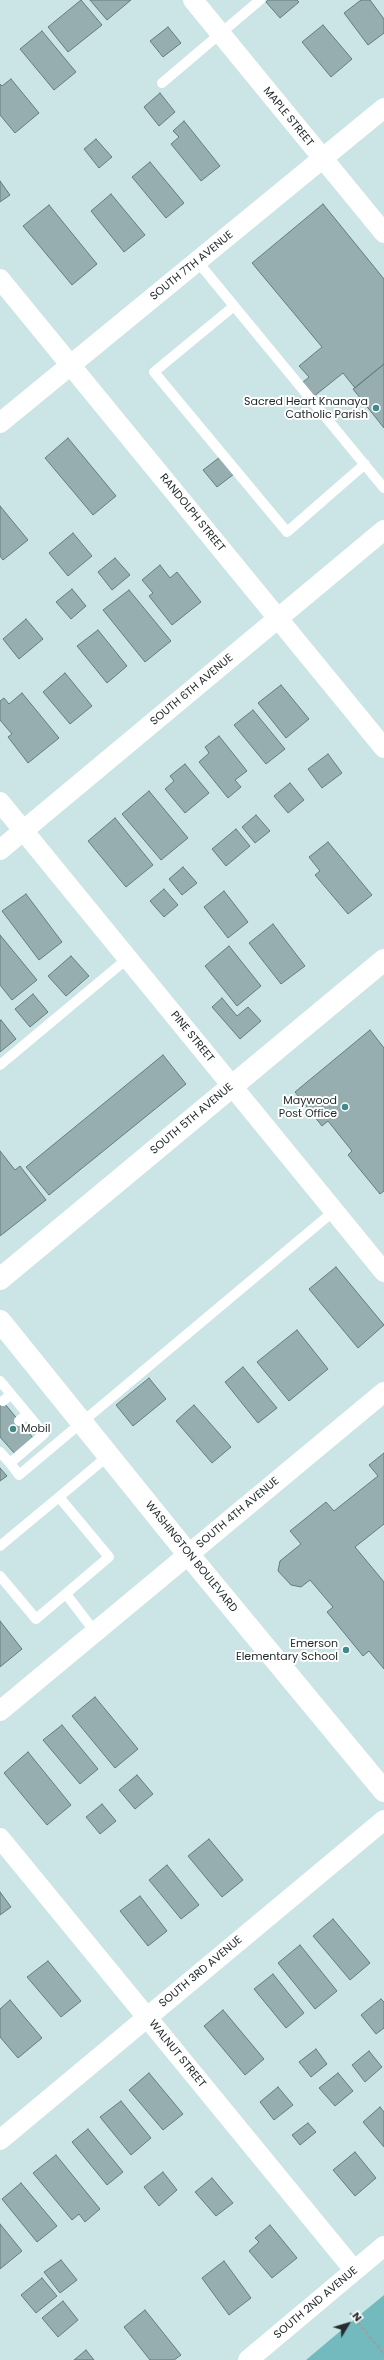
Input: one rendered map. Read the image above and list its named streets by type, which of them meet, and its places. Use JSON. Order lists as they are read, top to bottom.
{
  "streets": {
    "street": [
      "MAPLE STREET",
      "SOUTH 7TH AVENUE",
      "RANDOLPH STREET",
      "SOUTH 6TH AVENUE",
      "PINE STREET",
      "SOUTH 5TH AVENUE",
      "SOUTH 4TH AVENUE",
      "WASHINGTON BOULEVARD",
      "SOUTH 3RD AVENUE",
      "WALNUT STREET",
      "SOUTH 2ND AVENUE"
    ]
  },
  "crossings": [
    ["MAPLE STREET", "SOUTH 7TH AVENUE"],
    ["SOUTH 7TH AVENUE", "RANDOLPH STREET"],
    ["RANDOLPH STREET", "SOUTH 6TH AVENUE"],
    ["SOUTH 6TH AVENUE", "PINE STREET"],
    ["PINE STREET", "SOUTH 5TH AVENUE"],
    ["SOUTH 4TH AVENUE", "WASHINGTON BOULEVARD"],
    ["SOUTH 3RD AVENUE", "WALNUT STREET"],
    ["WALNUT STREET", "SOUTH 2ND AVENUE"]
  ],
  "places": [
    "Sacred Heart Knanaya Catholic Parish",
    "Maywood Post Office",
    "Mobil",
    "Emerson Elementary School"
  ],
  "north": "top right"
}
